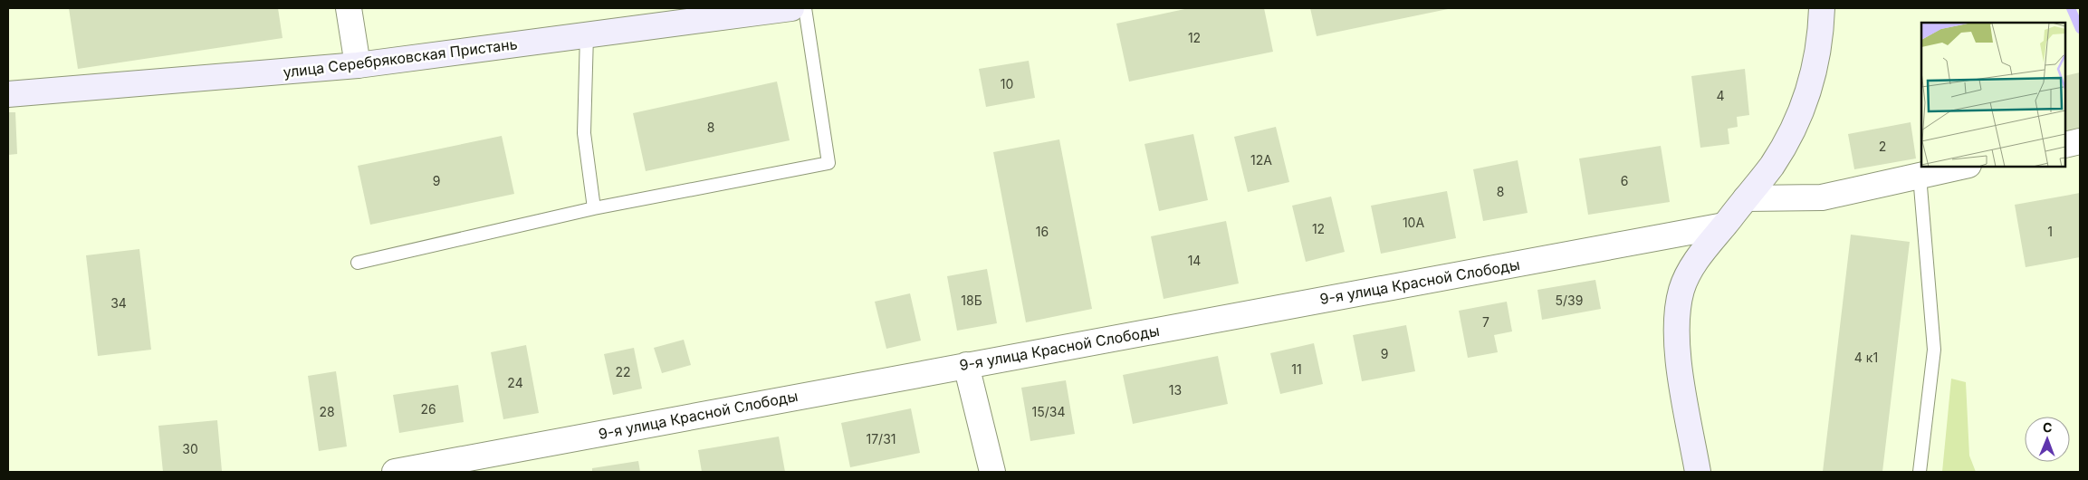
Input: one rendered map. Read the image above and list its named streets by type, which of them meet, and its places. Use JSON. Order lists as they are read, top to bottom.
{
  "streets": {
    "street": ["улица Серебряковская Пристань", "9-я улица Красной Слободы"]
  },
  "house_numbers": [
    "12",
    "10",
    "4",
    "8",
    "2",
    "12А",
    "9",
    "6",
    "8",
    "10А",
    "12",
    "16",
    "1",
    "14",
    "18Б",
    "5/39",
    "34",
    "7",
    "9",
    "4 к1",
    "11",
    "22",
    "24",
    "13",
    "26",
    "28",
    "15/34",
    "17/31",
    "30"
  ],
  "north": "top"
}
